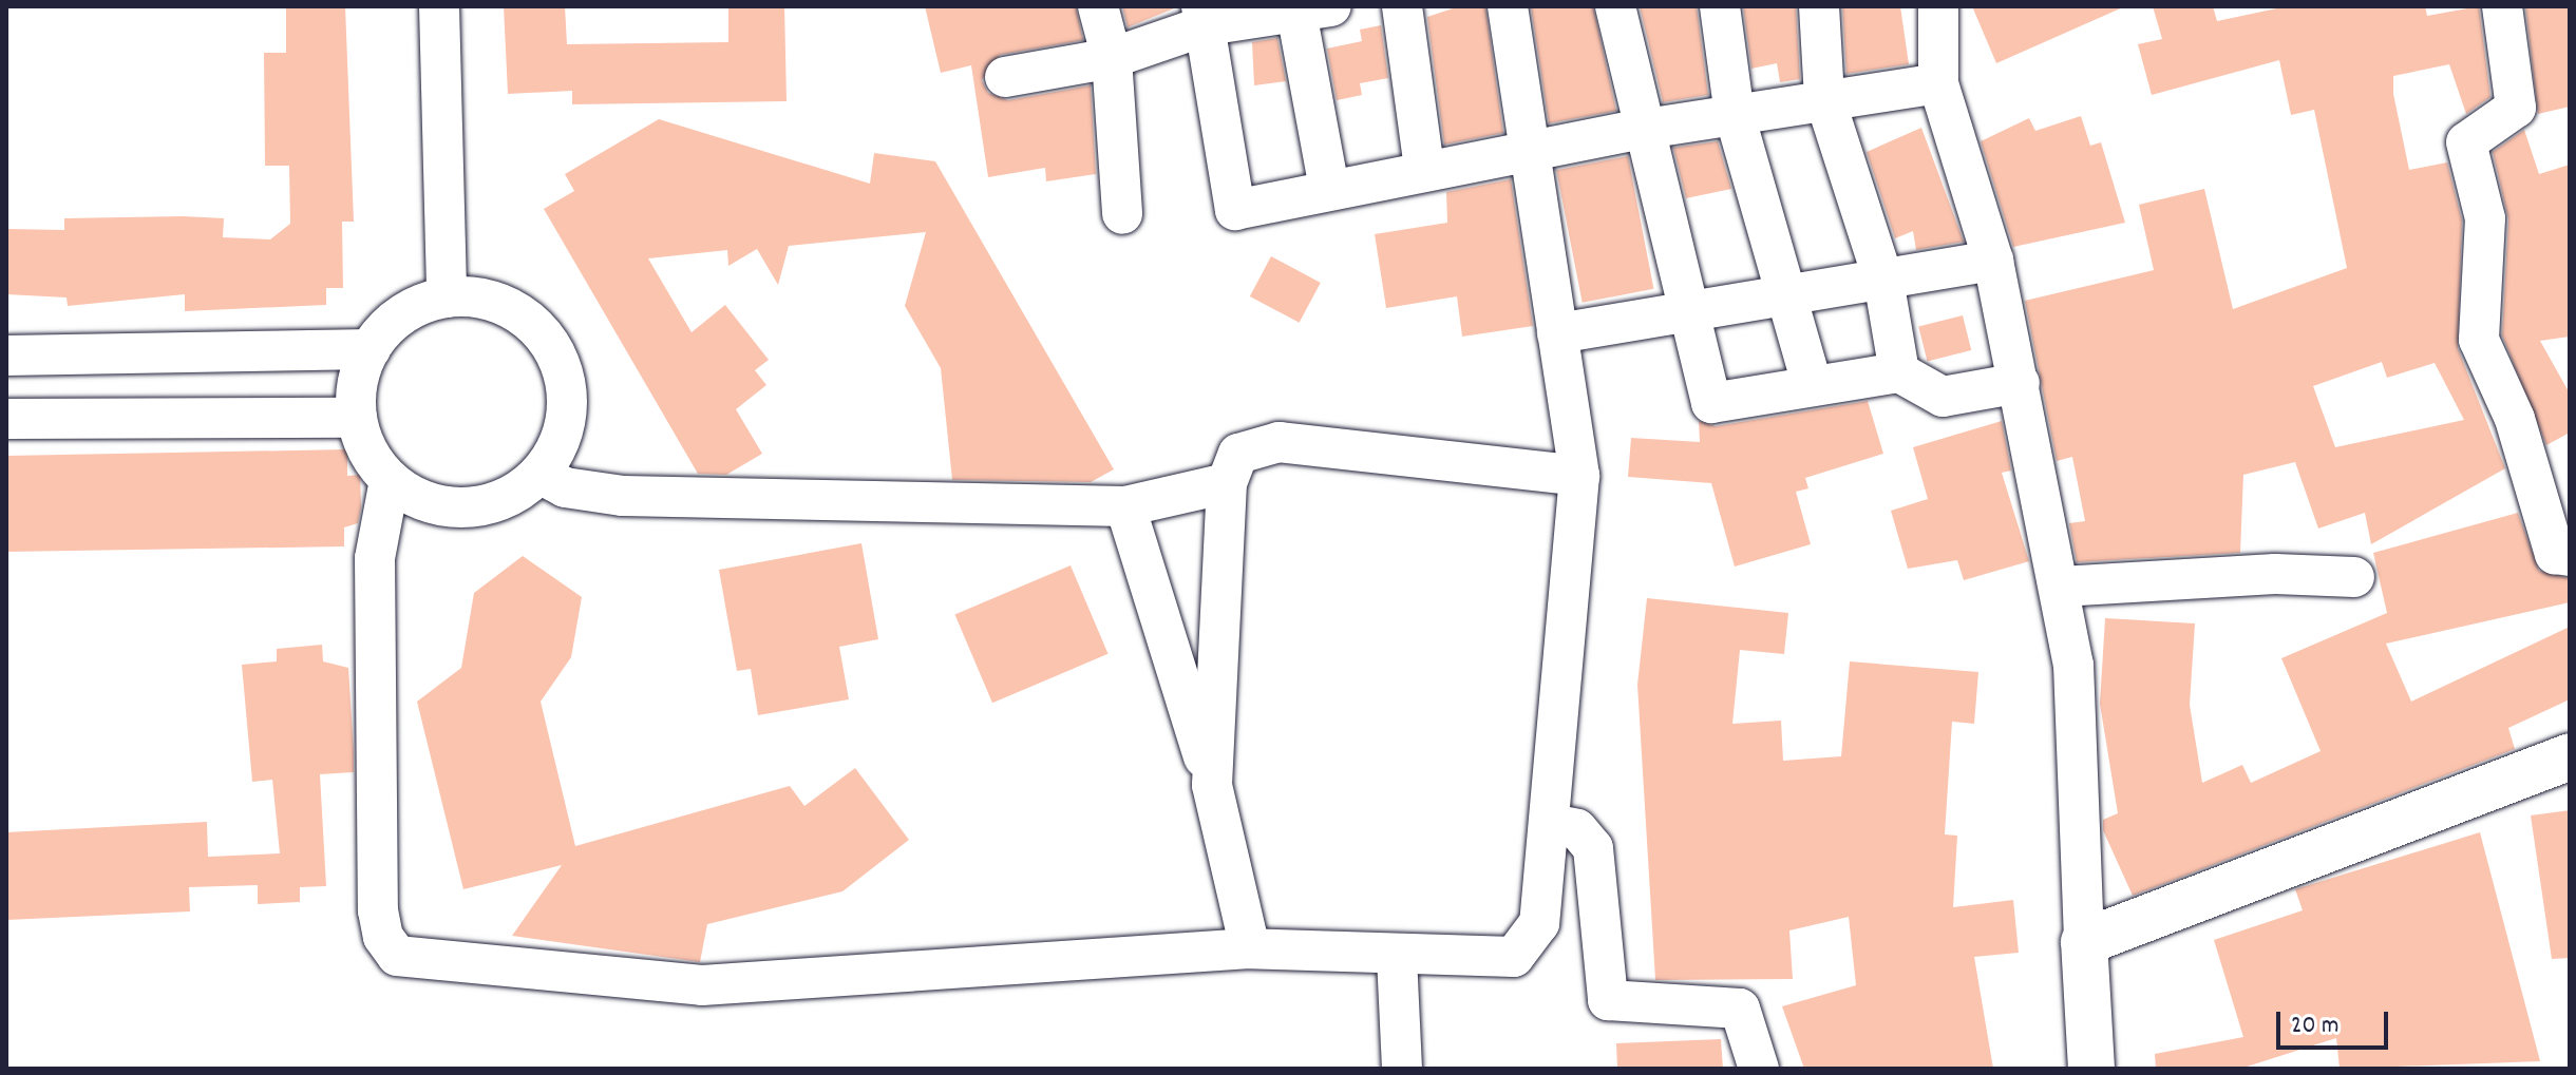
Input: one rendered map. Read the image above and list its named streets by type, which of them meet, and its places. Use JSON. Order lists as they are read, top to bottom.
{
  "scale_bar": "20 m"
}
